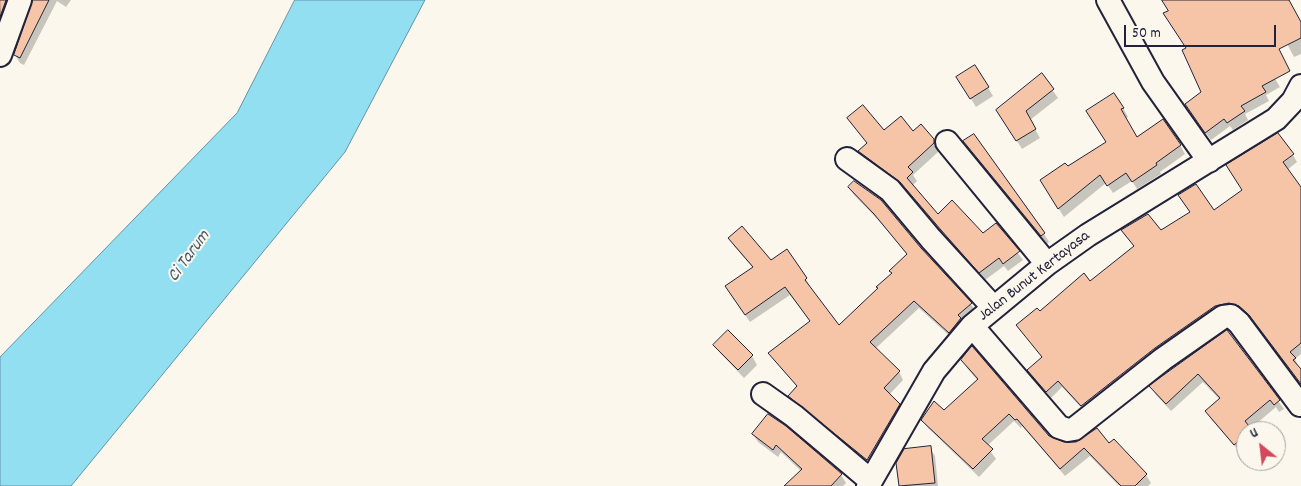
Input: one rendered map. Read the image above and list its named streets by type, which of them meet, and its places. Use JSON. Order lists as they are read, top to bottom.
{
  "streets": {
    "street": ["Jalan Bunut Kertayasa"]
  },
  "water": ["Ci Tarum"],
  "scale_bar": "50 m",
  "north": "top left"
}
